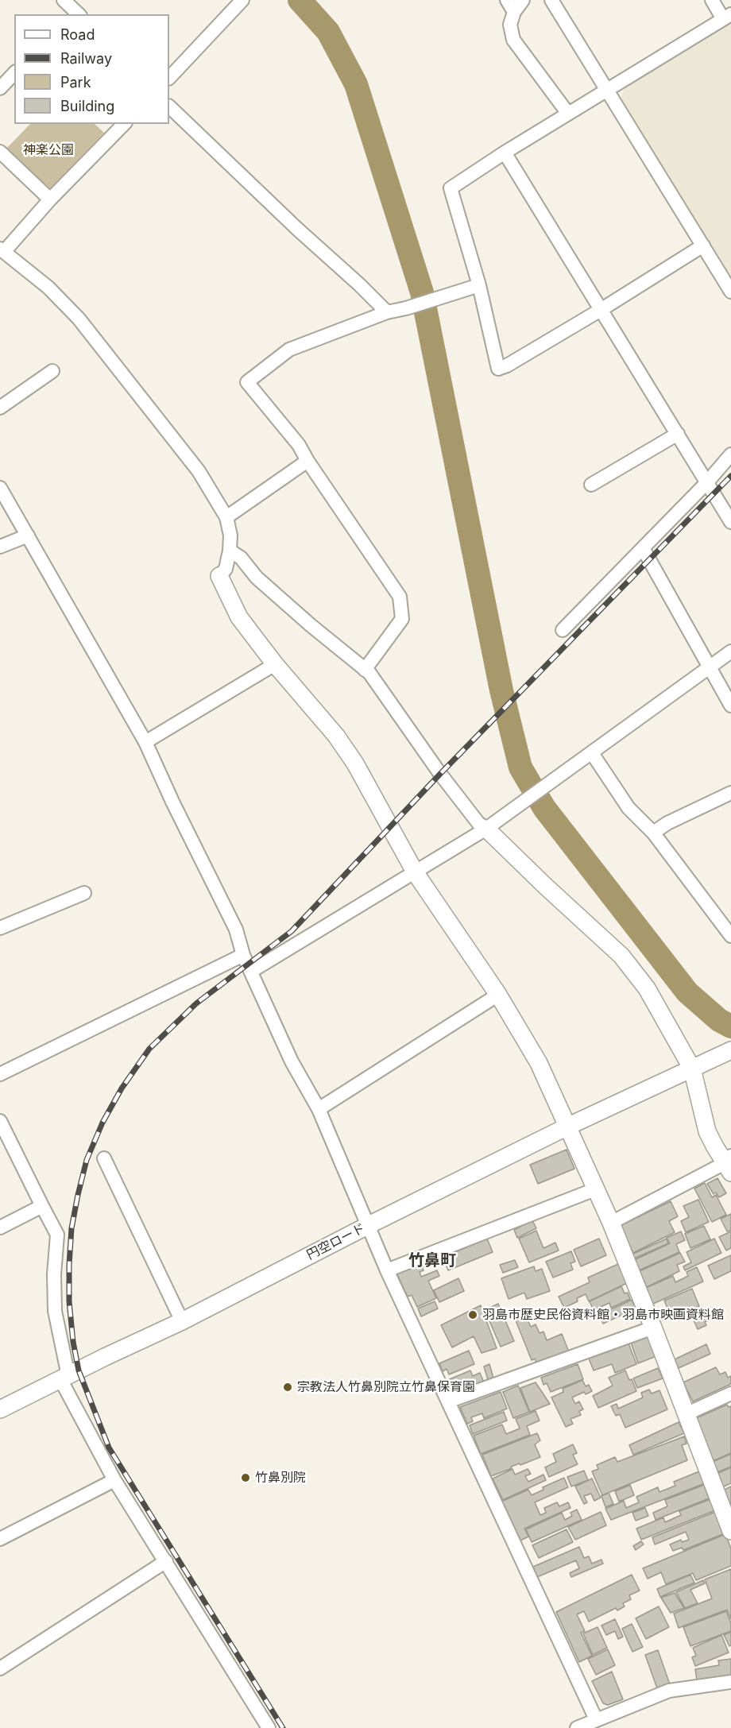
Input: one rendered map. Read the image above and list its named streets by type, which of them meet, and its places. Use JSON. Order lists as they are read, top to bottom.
{
  "streets": {
    "street": ["円空ロード"]
  },
  "districts": ["竹鼻町"],
  "parks": ["神楽公園"],
  "places": ["羽島市歴史民俗資料館・羽島市映画資料館", "宗教法人竹鼻別院立竹鼻保育園", "竹鼻別院"],
  "legend": [
    "Road",
    "Railway",
    "Park",
    "Building"
  ]
}
